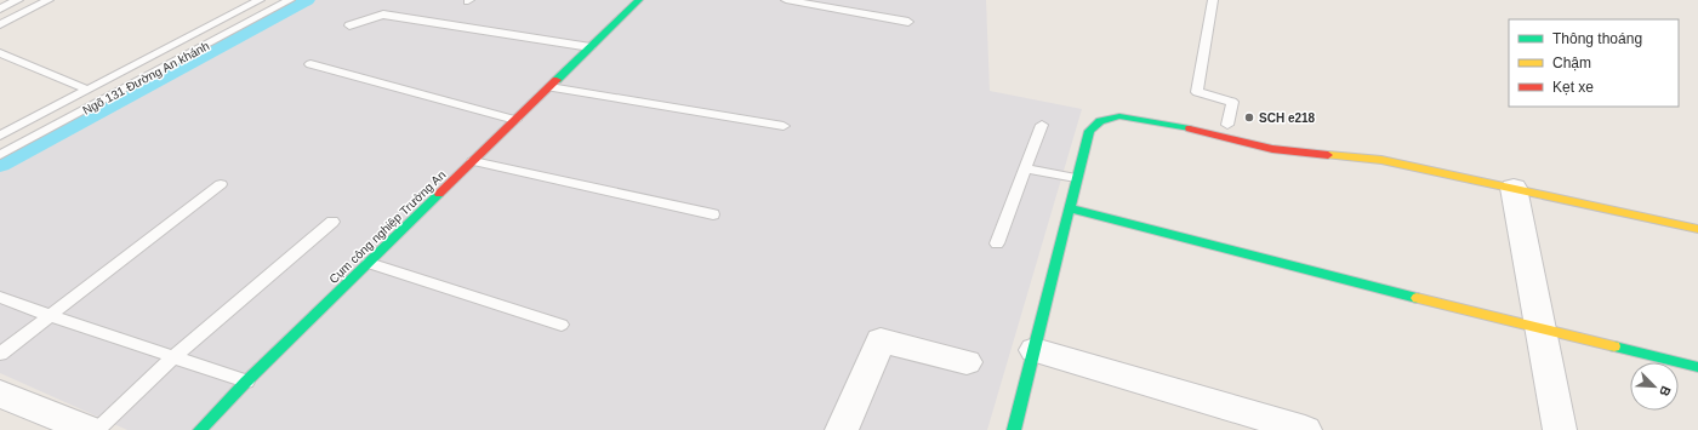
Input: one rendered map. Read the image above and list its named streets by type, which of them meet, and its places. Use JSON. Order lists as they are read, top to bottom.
{
  "streets": {
    "street": ["Cụm công nghiệp Trường An"],
    "lane": ["Ngõ 131 Đường An khánh"]
  },
  "places": ["SCH e218"],
  "legend": ["Thông thoáng", "Chậm", "Kẹt xe"],
  "north": "bottom right"
}
